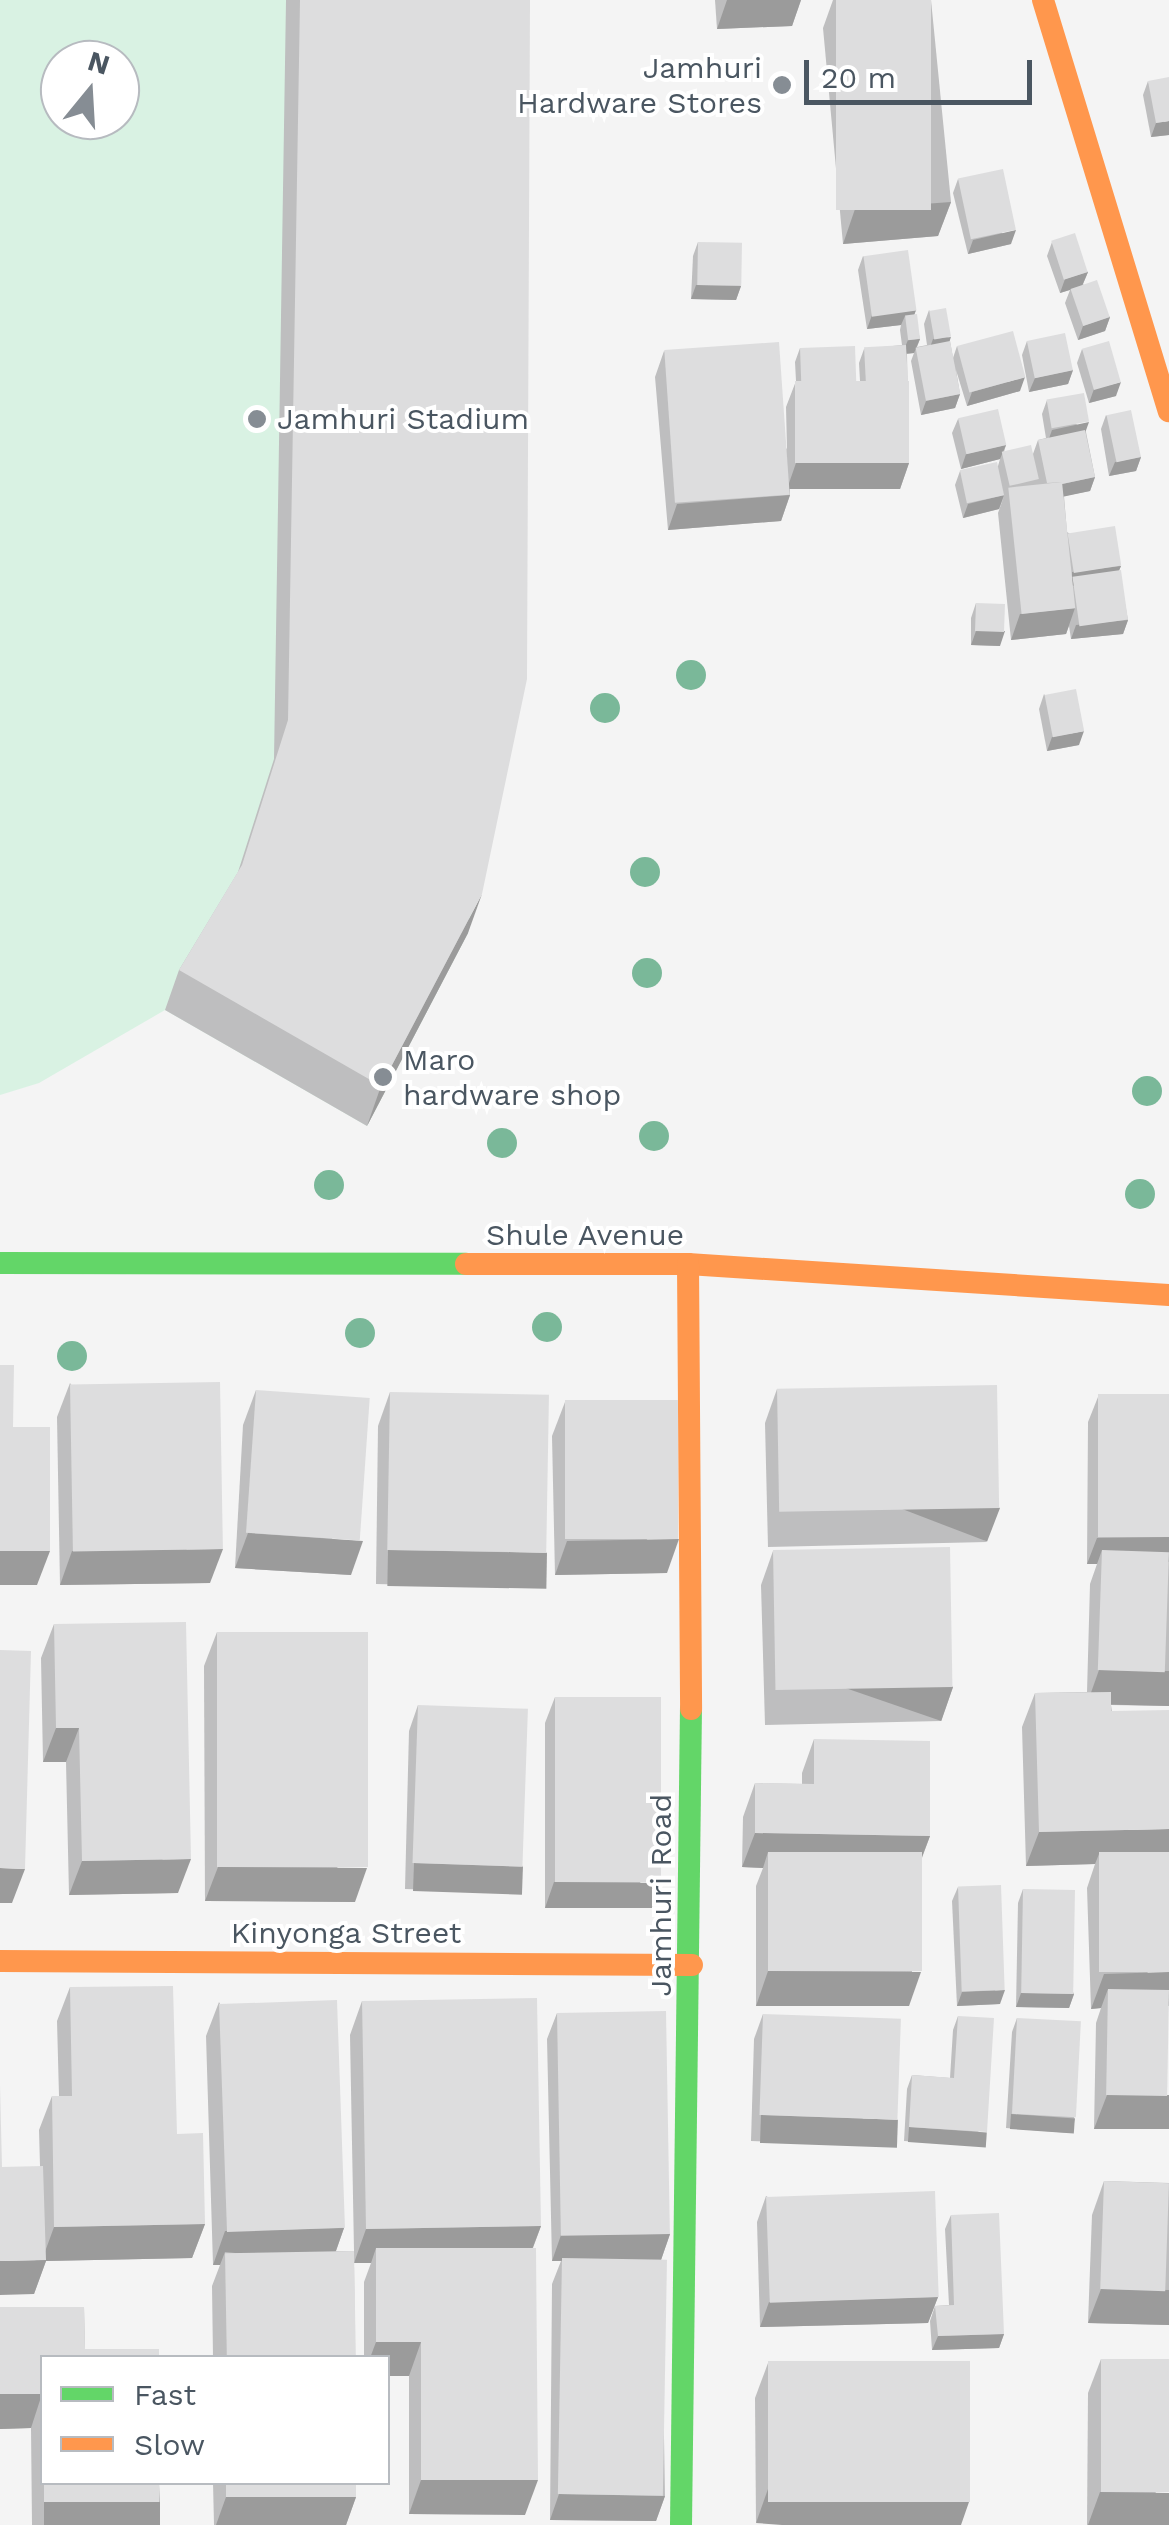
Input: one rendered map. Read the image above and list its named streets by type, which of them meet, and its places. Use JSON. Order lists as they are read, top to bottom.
{
  "streets": {
    "street": ["Shule Avenue", "Jamhuri Road", "Kinyonga Street"]
  },
  "crossings": [
    ["Shule Avenue", "Jamhuri Road"],
    ["Jamhuri Road", "Kinyonga Street"]
  ],
  "places": ["Jamhuri Hardware Stores", "Jamhuri Stadium", "Maro hardware shop"],
  "legend": ["Fast", "Slow"],
  "scale_bar": "20 m",
  "north": "top"
}
